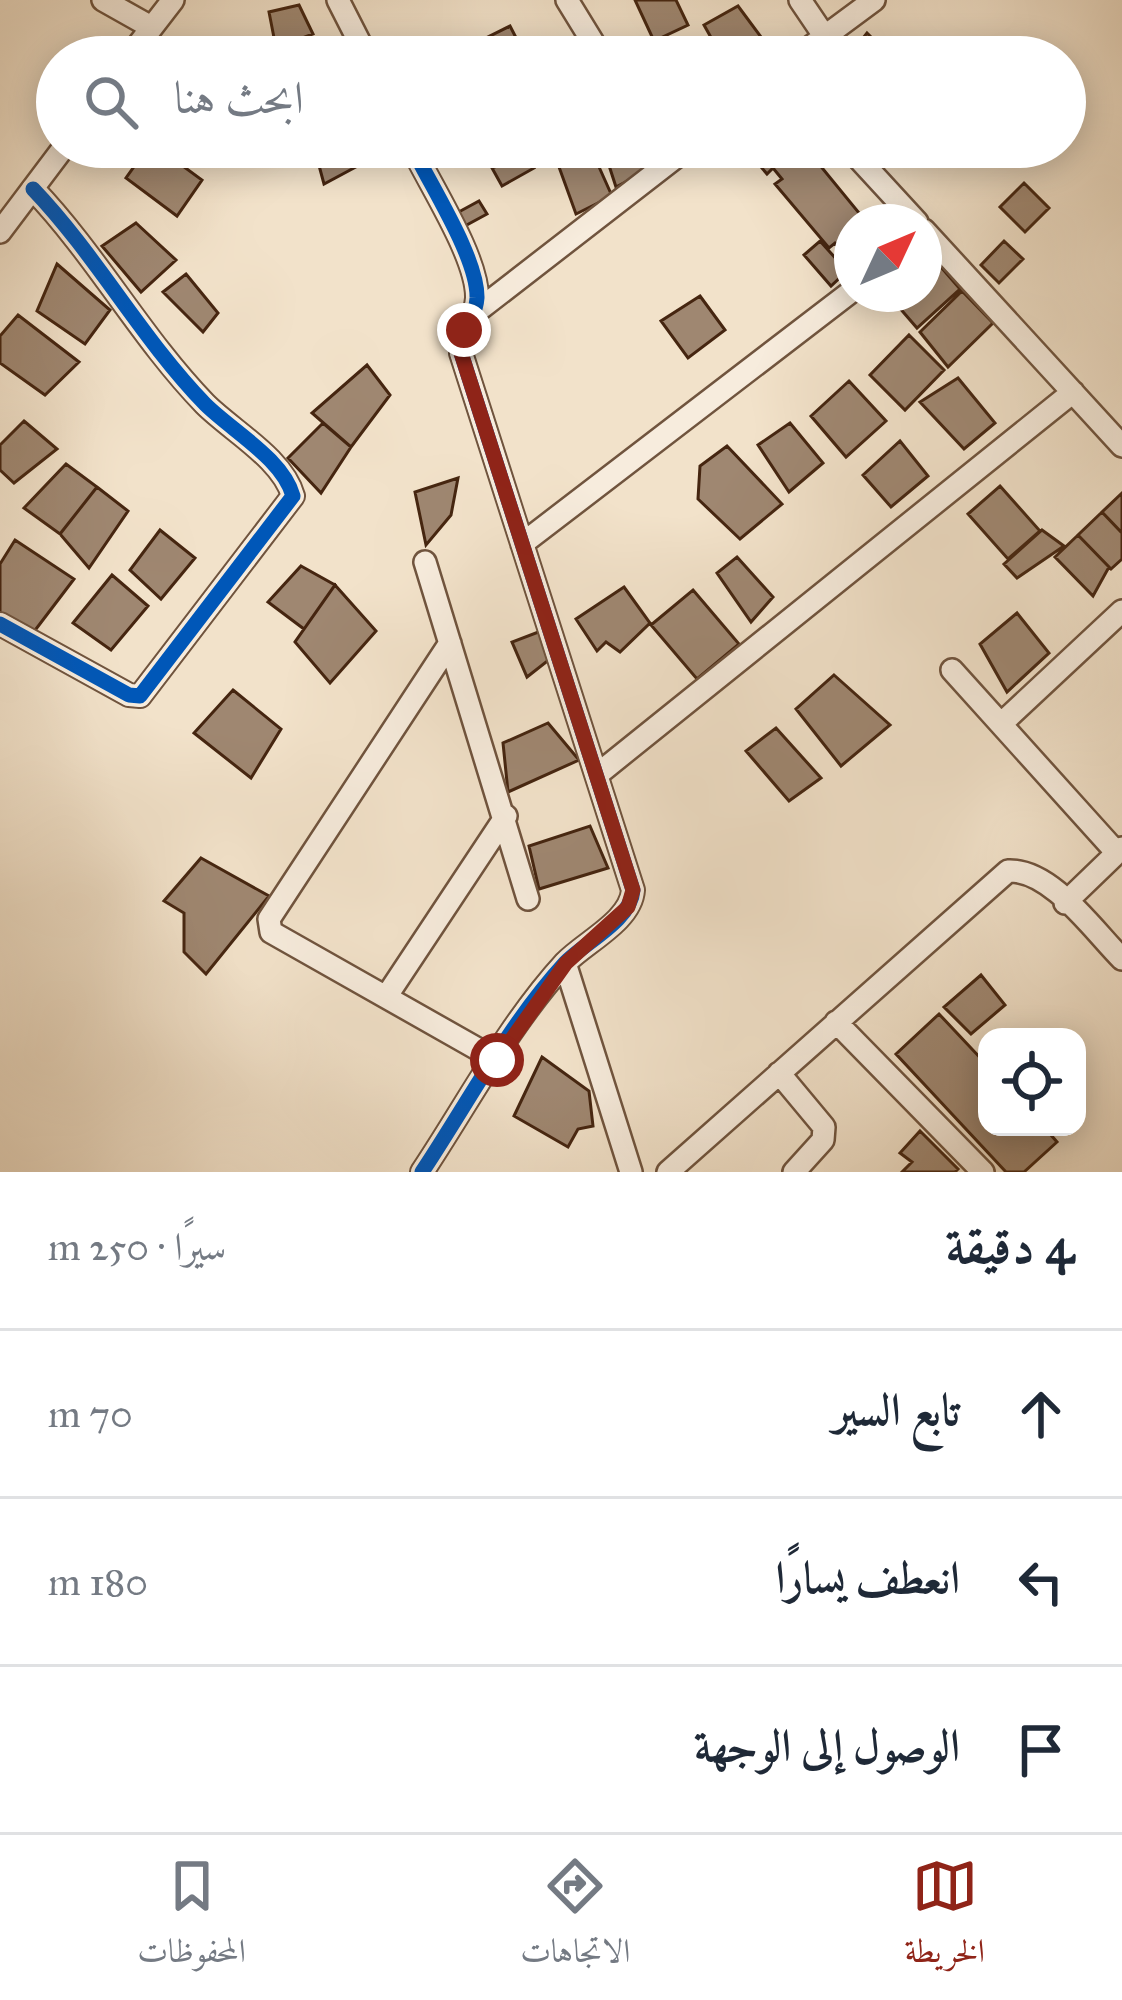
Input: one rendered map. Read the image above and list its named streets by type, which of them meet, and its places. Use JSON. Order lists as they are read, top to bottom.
{
  "north": "top right",
  "page": {
    "search": "ابحث هنا",
    "heading": ["4 دقيقة", "سيرًا · 250 m"],
    "list": [
      ["تابع السير", "70 m"],
      ["انعطف يسارًا", "180 m"],
      "الوصول إلى الوجهة"
    ],
    "nav": ["الخريطة", "الاتجاهات", "المحفوظات"]
  }
}
